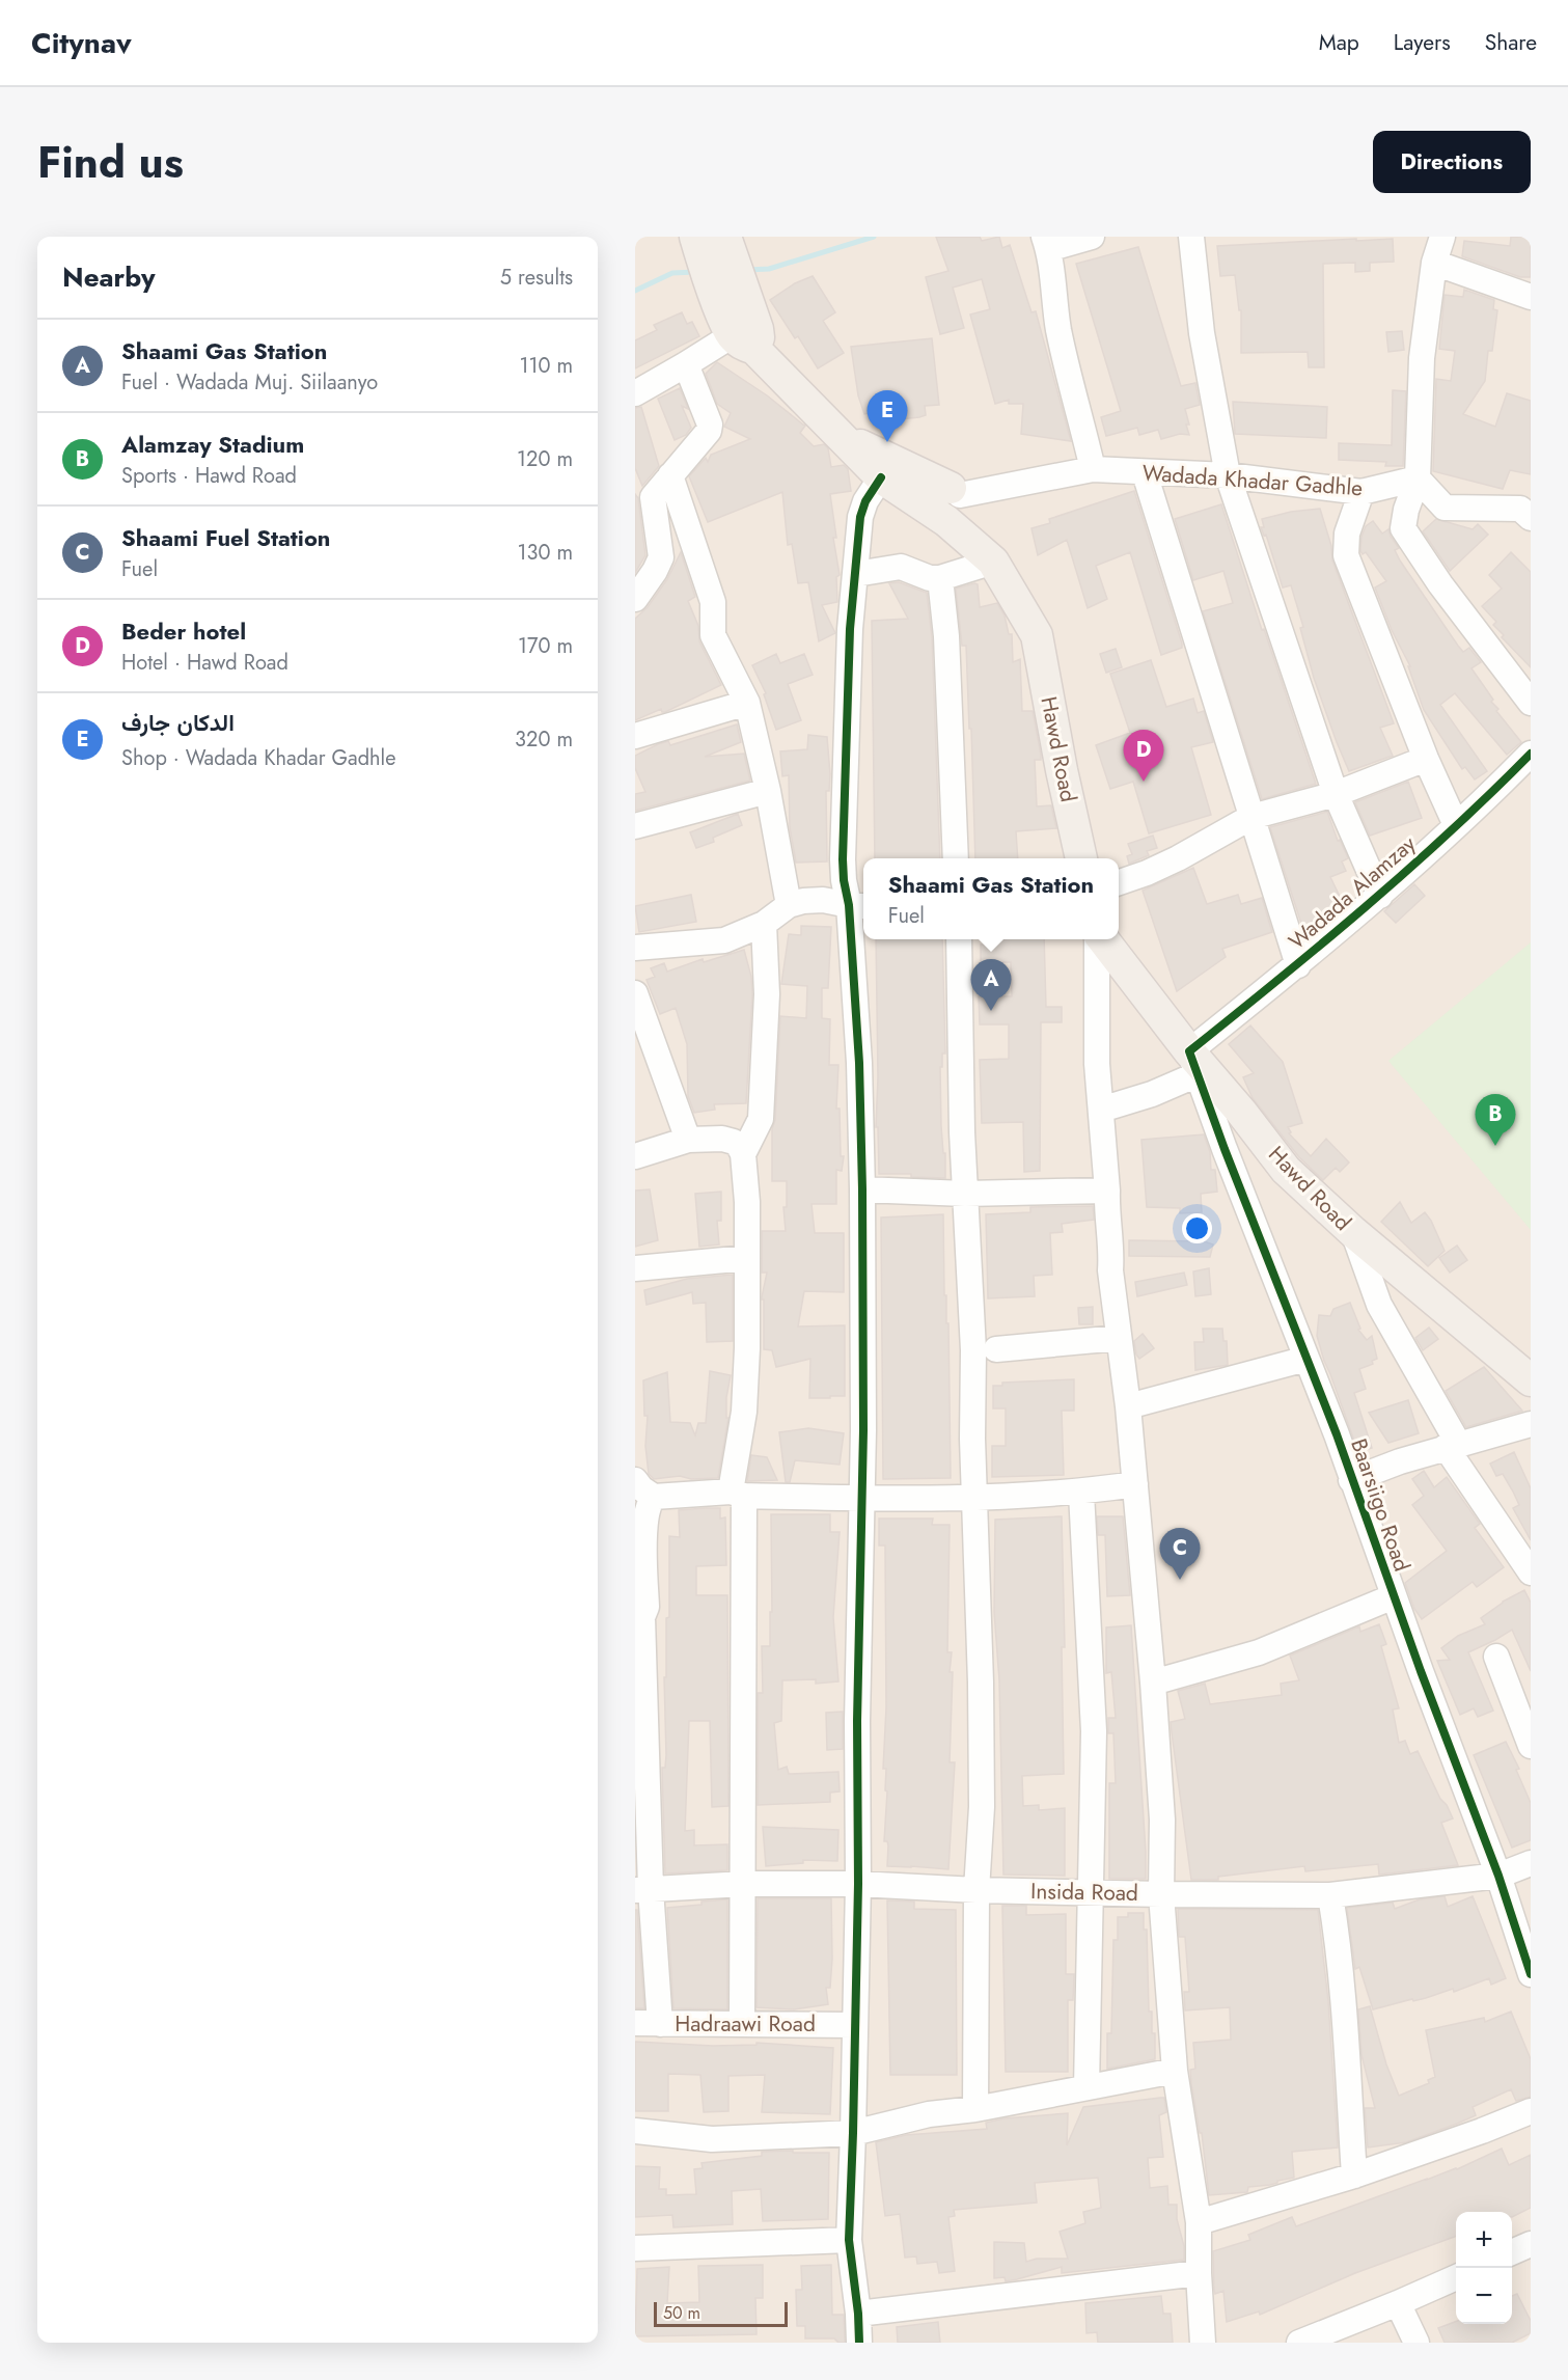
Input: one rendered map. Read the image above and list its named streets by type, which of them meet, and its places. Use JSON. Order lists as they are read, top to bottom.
{
  "streets": {
    "main road": ["Hawd Road"],
    "street": [
      "Wadada Khadar Gadhle",
      "Wadada Alamzay",
      "Baarsiigo Road",
      "Insida Road",
      "Hadraawi Road"
    ]
  },
  "crossings": [
    ["Hawd Road", "Wadada Alamzay"],
    ["Hawd Road", "Baarsiigo Road"],
    ["Wadada Alamzay", "Baarsiigo Road"],
    ["Baarsiigo Road", "Insida Road"]
  ],
  "scale_bar": "50 m",
  "page": {
    "header": "Citynav",
    "nav": ["Map", "Layers", "Share"],
    "title": "Find us",
    "buttons": "Directions",
    "heading": ["Nearby", "5 results"],
    "list": [
      {
        "mark": "A",
        "name": "Shaami Gas Station",
        "note": "Fuel · Wadada Muj. Siilaanyo",
        "value": "110 m"
      },
      {
        "mark": "B",
        "name": "Alamzay Stadium",
        "note": "Sports · Hawd Road",
        "value": "120 m"
      },
      {
        "mark": "C",
        "name": "Shaami Fuel Station",
        "note": "Fuel",
        "value": "130 m"
      },
      {
        "mark": "D",
        "name": "Beder hotel",
        "note": "Hotel · Hawd Road",
        "value": "170 m"
      },
      {
        "mark": "E",
        "name": "الدكان جارف",
        "note": "Shop · Wadada Khadar Gadhle",
        "value": "320 m"
      }
    ],
    "pins": [
      "E",
      "D",
      "A",
      "B",
      "C"
    ],
    "popup": ["Shaami Gas Station", "Fuel"],
    "map_buttons": ["+", "−"],
    "scale": "50 m"
  }
}
